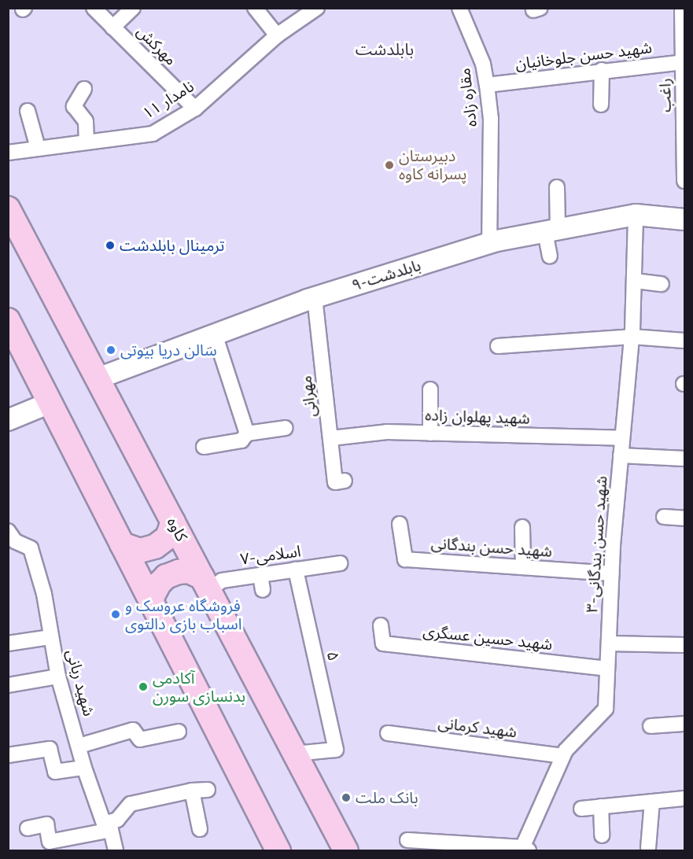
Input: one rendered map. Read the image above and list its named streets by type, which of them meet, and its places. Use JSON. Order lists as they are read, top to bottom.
{
  "streets": {
    "main road": ["کاوه"],
    "street": [
      "مهرکش",
      "شهید حسن جلوخانیان",
      "راغب",
      "مقاره زاده",
      "۱۱ نامدار",
      "۹-بابلدشت",
      "مهرانی",
      "شهید پهلوان زاده",
      "۳-شهید حسن بندگانی",
      "شهید حسن بندگانی",
      "۷-اسلامی",
      "شهید حسین عسگری",
      "۵",
      "شهید ربانی",
      "شهید کرمانی"
    ]
  },
  "crossings": [
    ["مهرکش", "۱۱ نامدار"],
    ["شهید حسن جلوخانیان", "راغب"],
    ["شهید حسن جلوخانیان", "مقاره زاده"],
    ["مقاره زاده", "۹-بابلدشت"],
    ["۹-بابلدشت", "مهرانی"],
    ["۹-بابلدشت", "کاوه"],
    ["۹-بابلدشت", "۳-شهید حسن بندگانی"],
    ["مهرانی", "شهید پهلوان زاده"],
    ["شهید پهلوان زاده", "۳-شهید حسن بندگانی"],
    ["کاوه", "۷-اسلامی"],
    ["کاوه", "۵"],
    ["۳-شهید حسن بندگانی", "شهید حسن بندگانی"],
    ["۳-شهید حسن بندگانی", "شهید حسین عسگری"],
    ["۳-شهید حسن بندگانی", "شهید کرمانی"],
    ["۷-اسلامی", "۵"]
  ],
  "districts": ["بابلدشت"],
  "places": [
    "دبیرستان پسرانه کاوه",
    "ترمینال بابلدشت",
    "سالن دریا بیوتی",
    "فروشگاه عروسک و اسباب بازی دالتوی",
    "آکادمی بدنسازی سورن",
    "بانک ملت"
  ]
}
